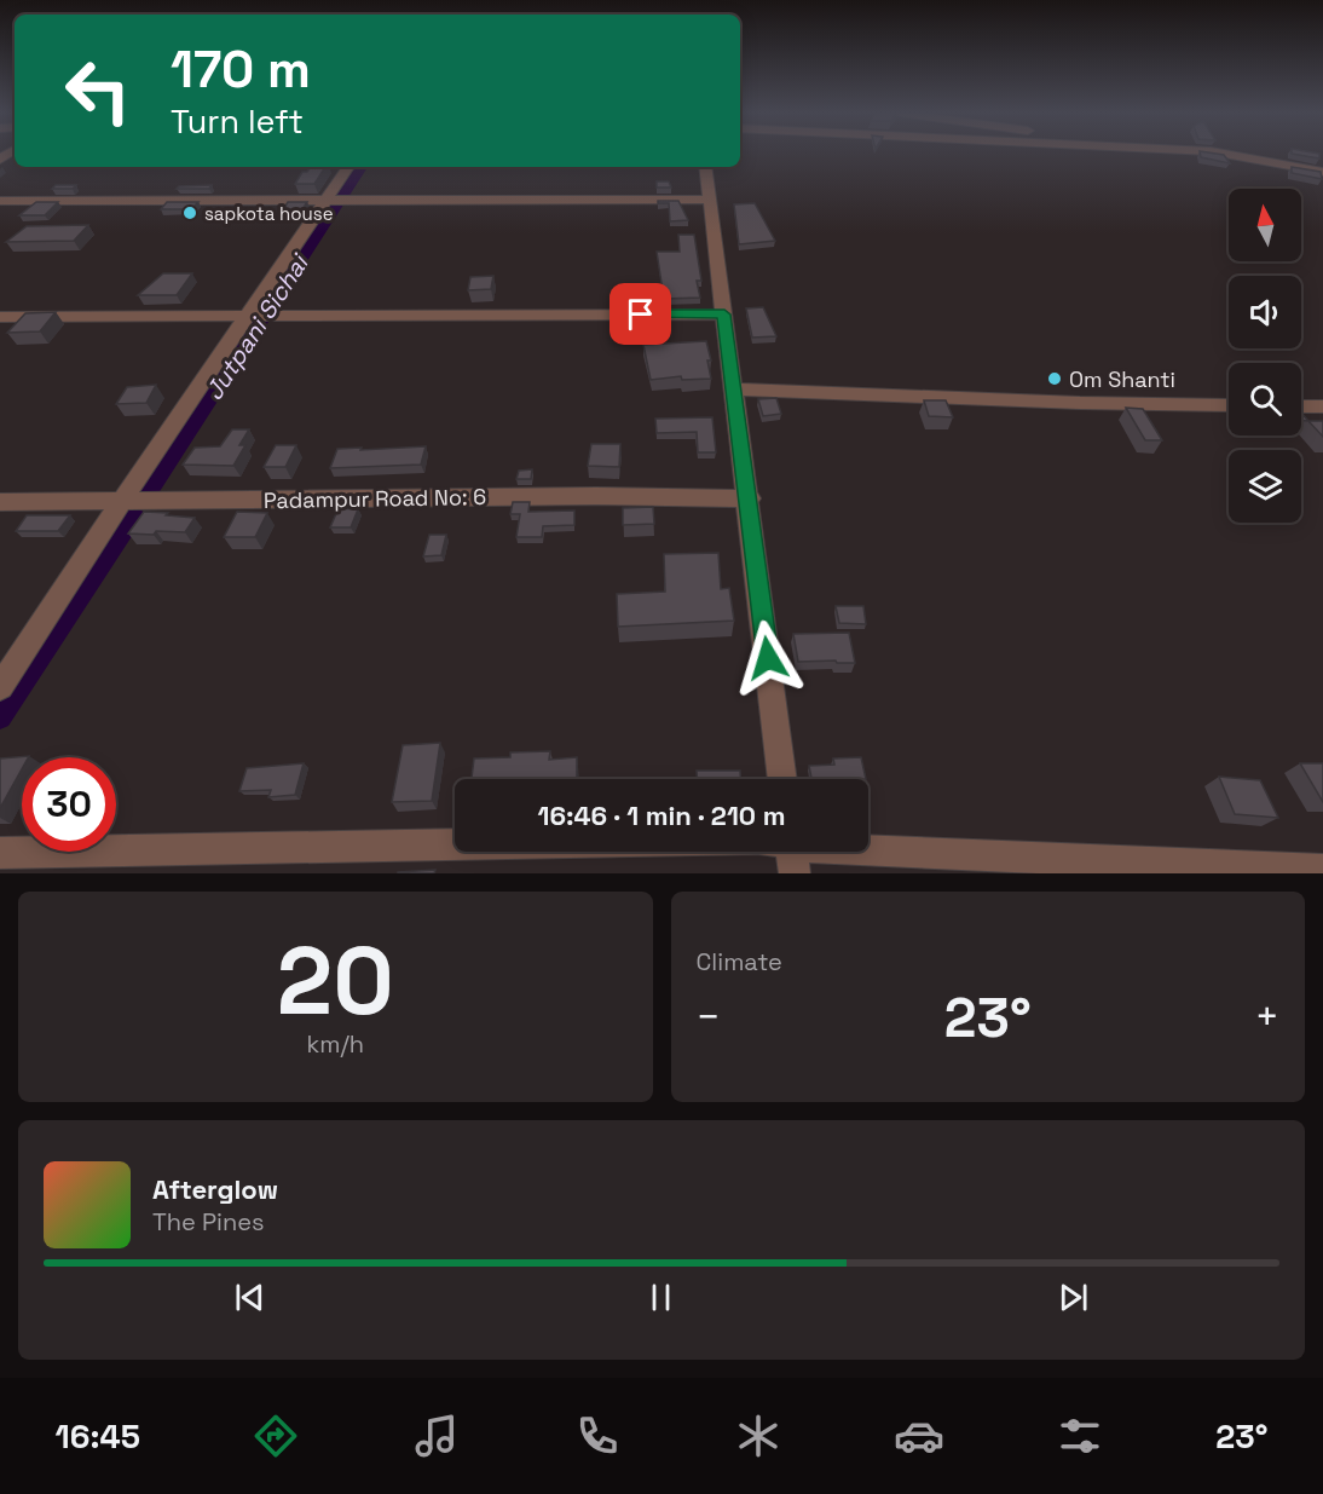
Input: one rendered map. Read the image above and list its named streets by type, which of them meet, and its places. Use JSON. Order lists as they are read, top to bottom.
{
  "streets": {
    "street": ["Padampur Road No: 6"]
  },
  "water": ["Jutpani Sichai"],
  "places": ["sapkota house", "Om Shanti"],
  "north": "top",
  "page": {
    "turn": ["170 m", "Turn left"],
    "limit": "30",
    "trip": "16:46 · 1 min · 210 m",
    "tile": [
      ["20", "km/h"],
      "Climate"
    ],
    "heat": ["−", "23°", "+"],
    "song": ["Afterglow", "The Pines"],
    "tabs": ["16:45", "23°"]
  }
}
